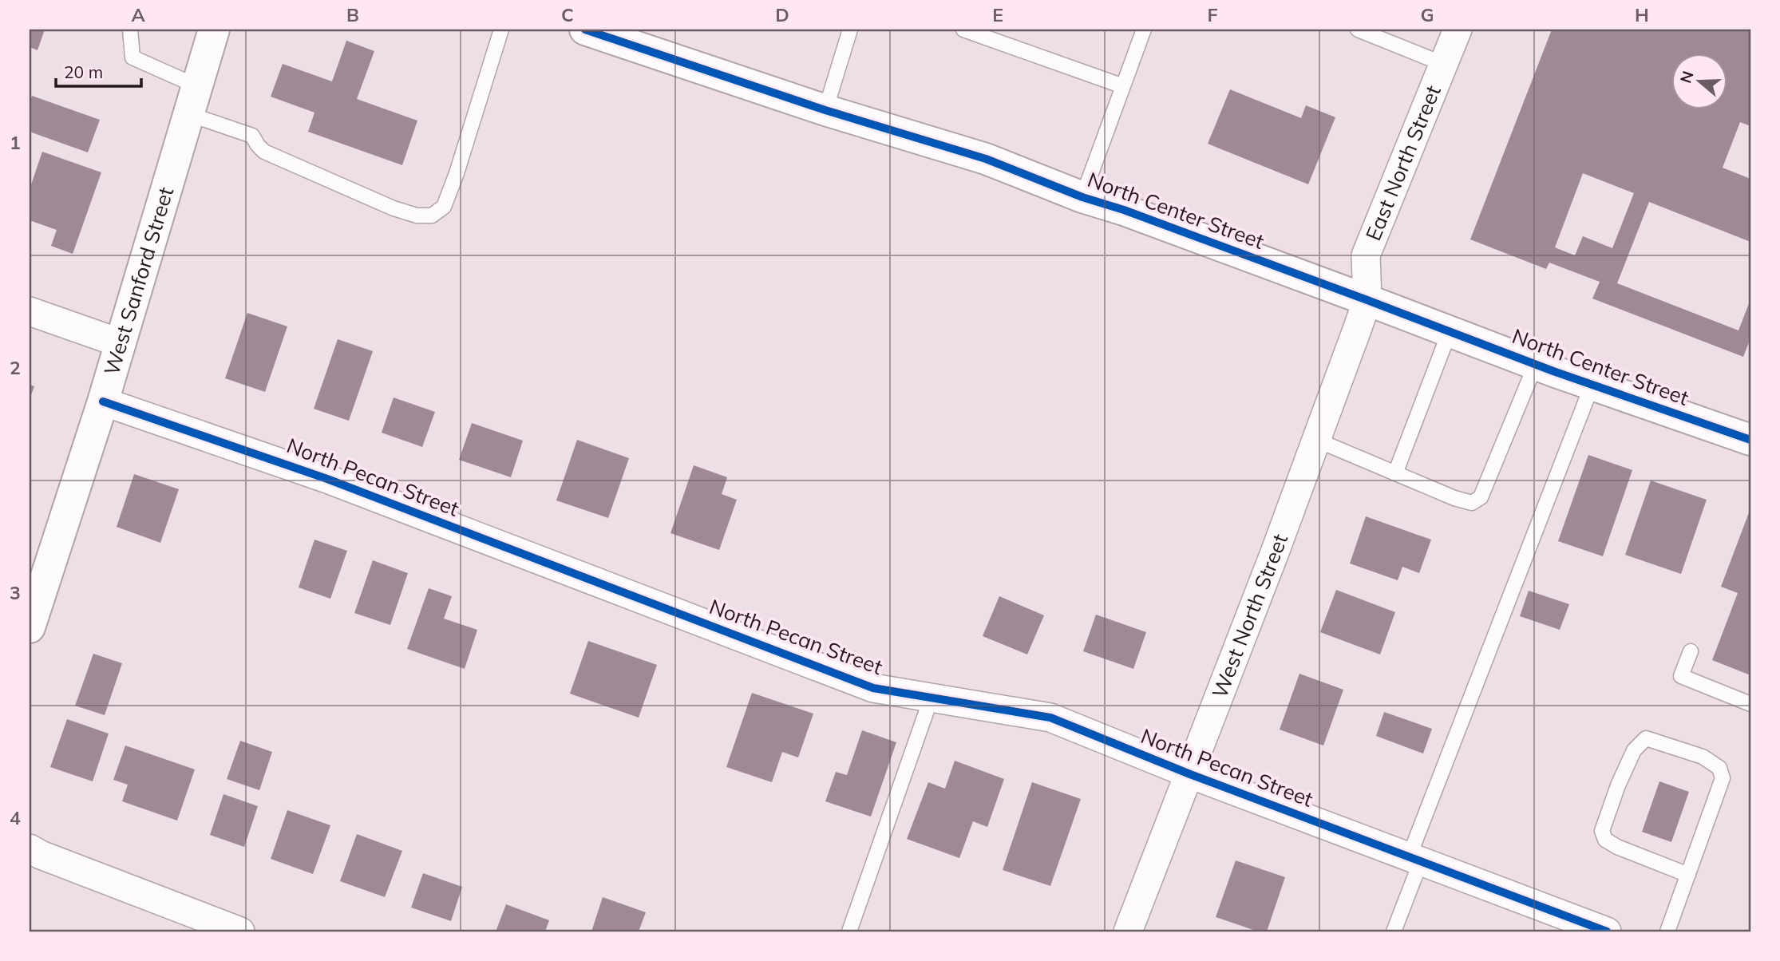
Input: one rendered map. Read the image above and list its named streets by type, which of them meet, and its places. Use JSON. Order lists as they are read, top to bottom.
{
  "streets": {
    "main road": ["North Center Street", "West Sanford Street"],
    "street": ["East North Street", "North Pecan Street", "West North Street"]
  },
  "crossings": [
    ["East North Street", "North Center Street"],
    ["East North Street", "West North Street"],
    ["North Center Street", "West North Street"],
    ["West Sanford Street", "North Pecan Street"],
    ["North Pecan Street", "West North Street"]
  ],
  "scale_bar": "20 m",
  "north": "left",
  "grid": {
    "columns": [
      "A",
      "B",
      "C",
      "D",
      "E",
      "F",
      "G",
      "H"
    ],
    "rows": [
      "1",
      "2",
      "3",
      "4"
    ]
  }
}
